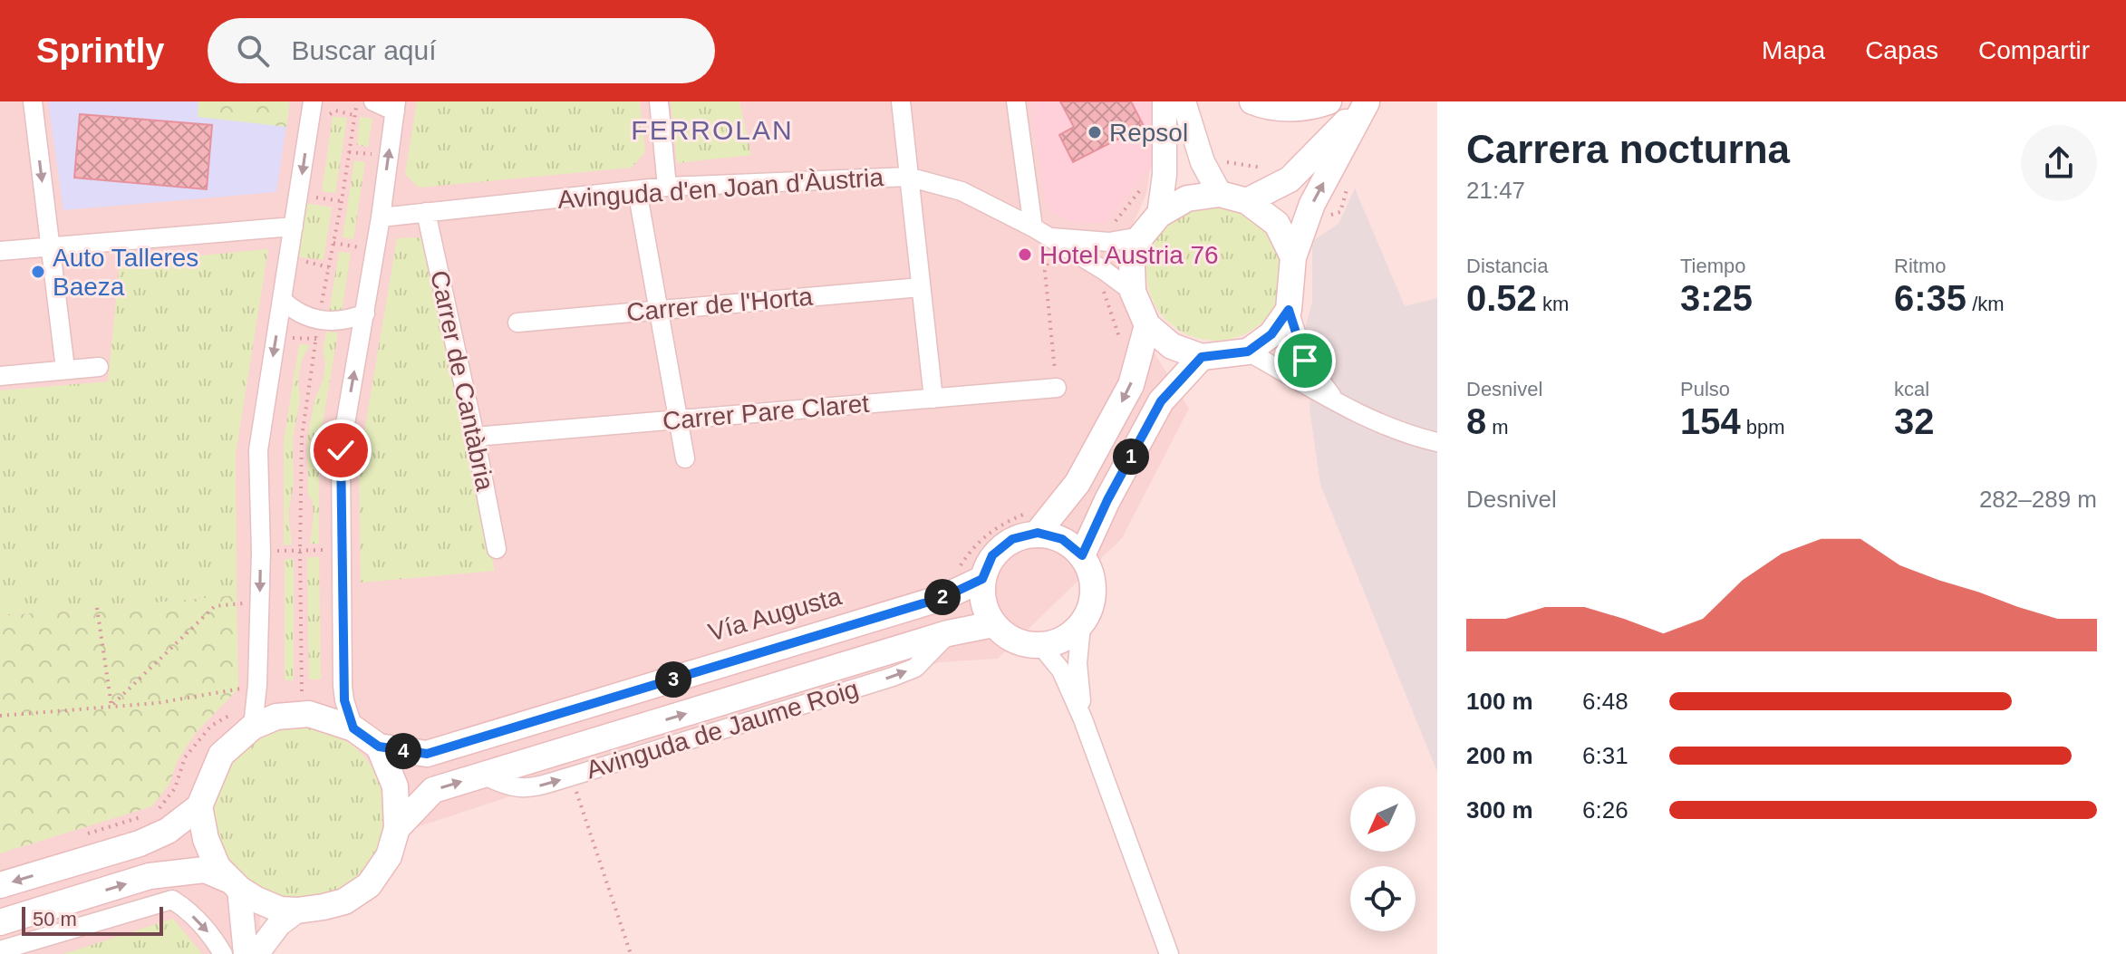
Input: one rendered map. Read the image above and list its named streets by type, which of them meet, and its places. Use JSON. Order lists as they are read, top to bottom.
{
  "streets": {
    "main road": ["Avinguda de Jaume Roig"],
    "street": [
      "Avinguda d'en Joan d'Àustria",
      "Carrer de l'Horta",
      "Carrer de Cantàbria",
      "Carrer Pare Claret"
    ]
  },
  "crossings": [
    ["Avinguda d'en Joan d'Àustria", "Carrer de Cantàbria"],
    ["Carrer de Cantàbria", "Carrer Pare Claret"]
  ],
  "districts": ["FERROLAN"],
  "places": ["Repsol", "Hotel Austria 76", "Auto Talleres Baeza"],
  "scale_bar": "50 m",
  "north": "bottom left",
  "page": {
    "header": "Sprintly",
    "search": "Buscar aquí",
    "nav": ["Mapa", "Capas", "Compartir"],
    "heading": ["Carrera nocturna", "21:47"],
    "stats": [
      ["Distancia", "0.52 km"],
      ["Tiempo", "3:25"],
      ["Ritmo", "6:35 /km"],
      ["Desnivel", "8 m"],
      ["Pulso", "154 bpm"],
      ["kcal", "32"]
    ],
    "pins": [
      "1",
      "2",
      "3",
      "4"
    ],
    "chart": ["Desnivel", "282–289 m"],
    "list": [
      {
        "name": "100 m",
        "note": "6:48"
      },
      {
        "name": "200 m",
        "note": "6:31"
      },
      {
        "name": "300 m",
        "note": "6:26"
      }
    ],
    "scale": "50 m"
  }
}
